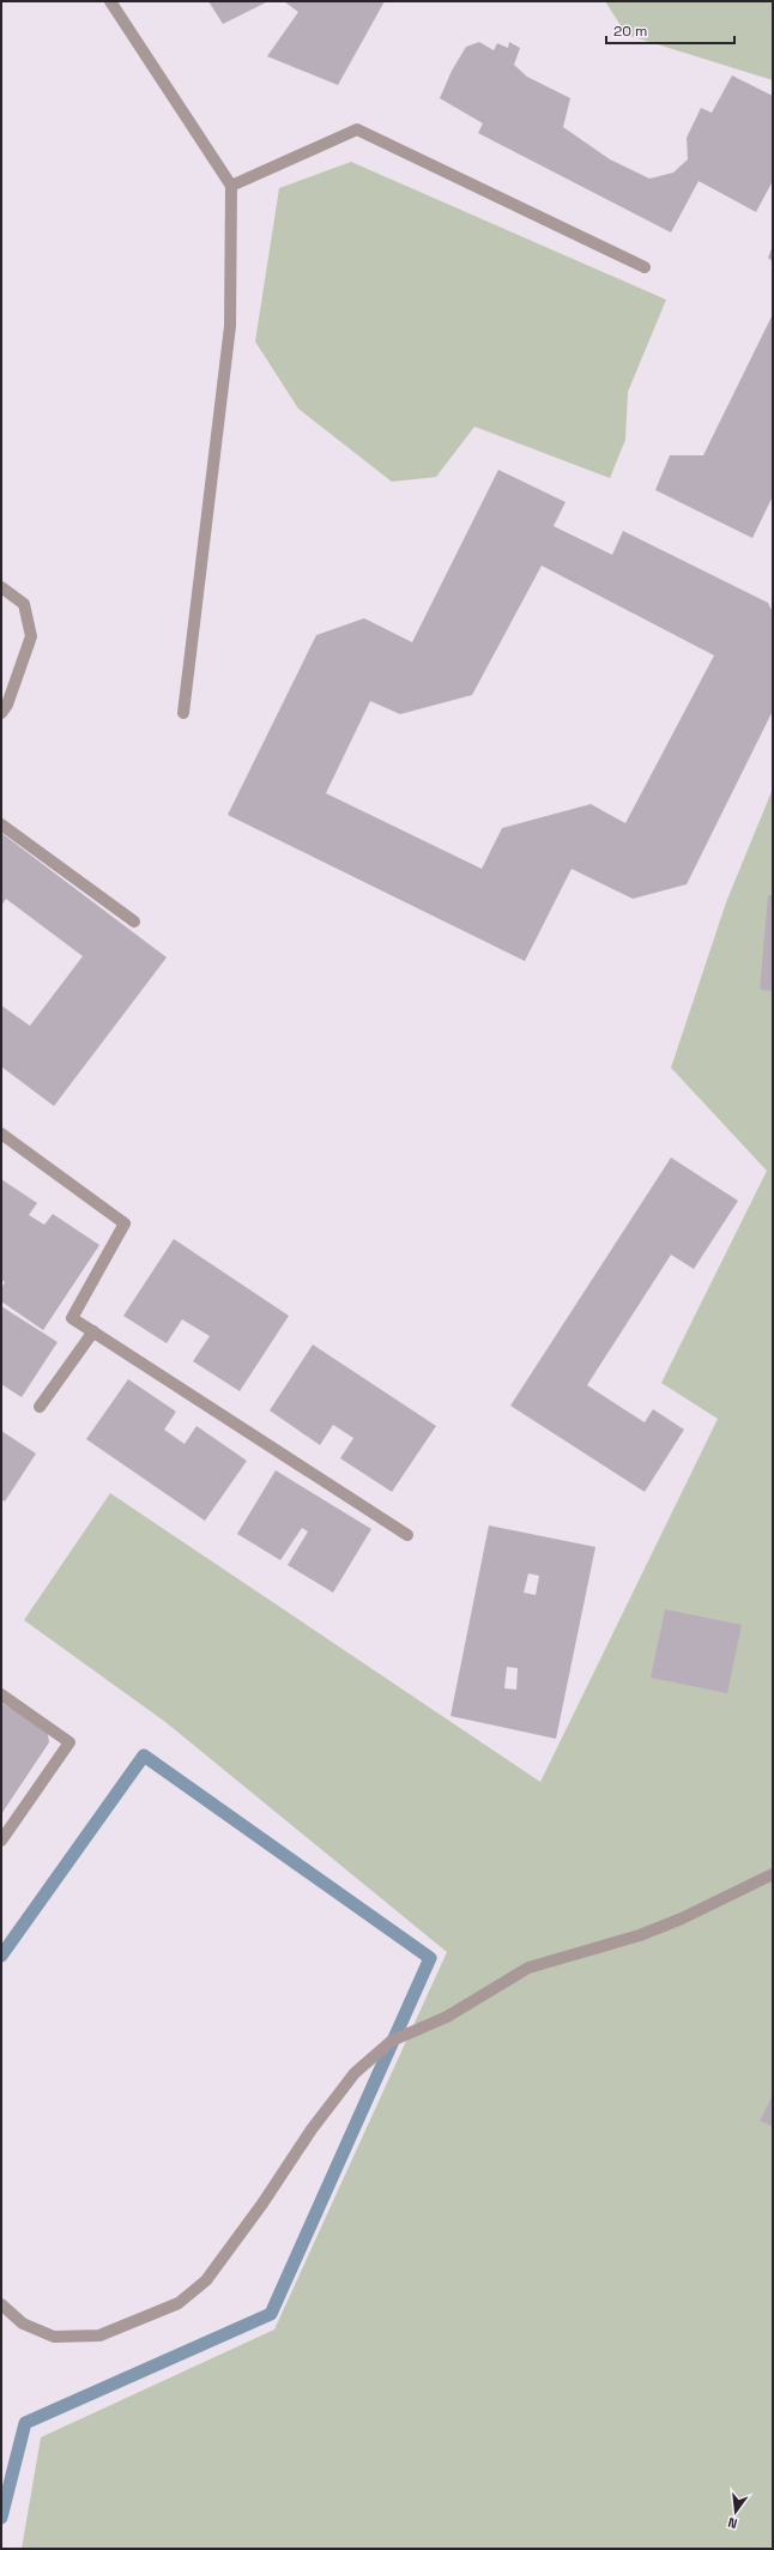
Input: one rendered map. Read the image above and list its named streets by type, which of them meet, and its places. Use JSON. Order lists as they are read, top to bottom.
{
  "scale_bar": "20 m",
  "north": "bottom"
}
